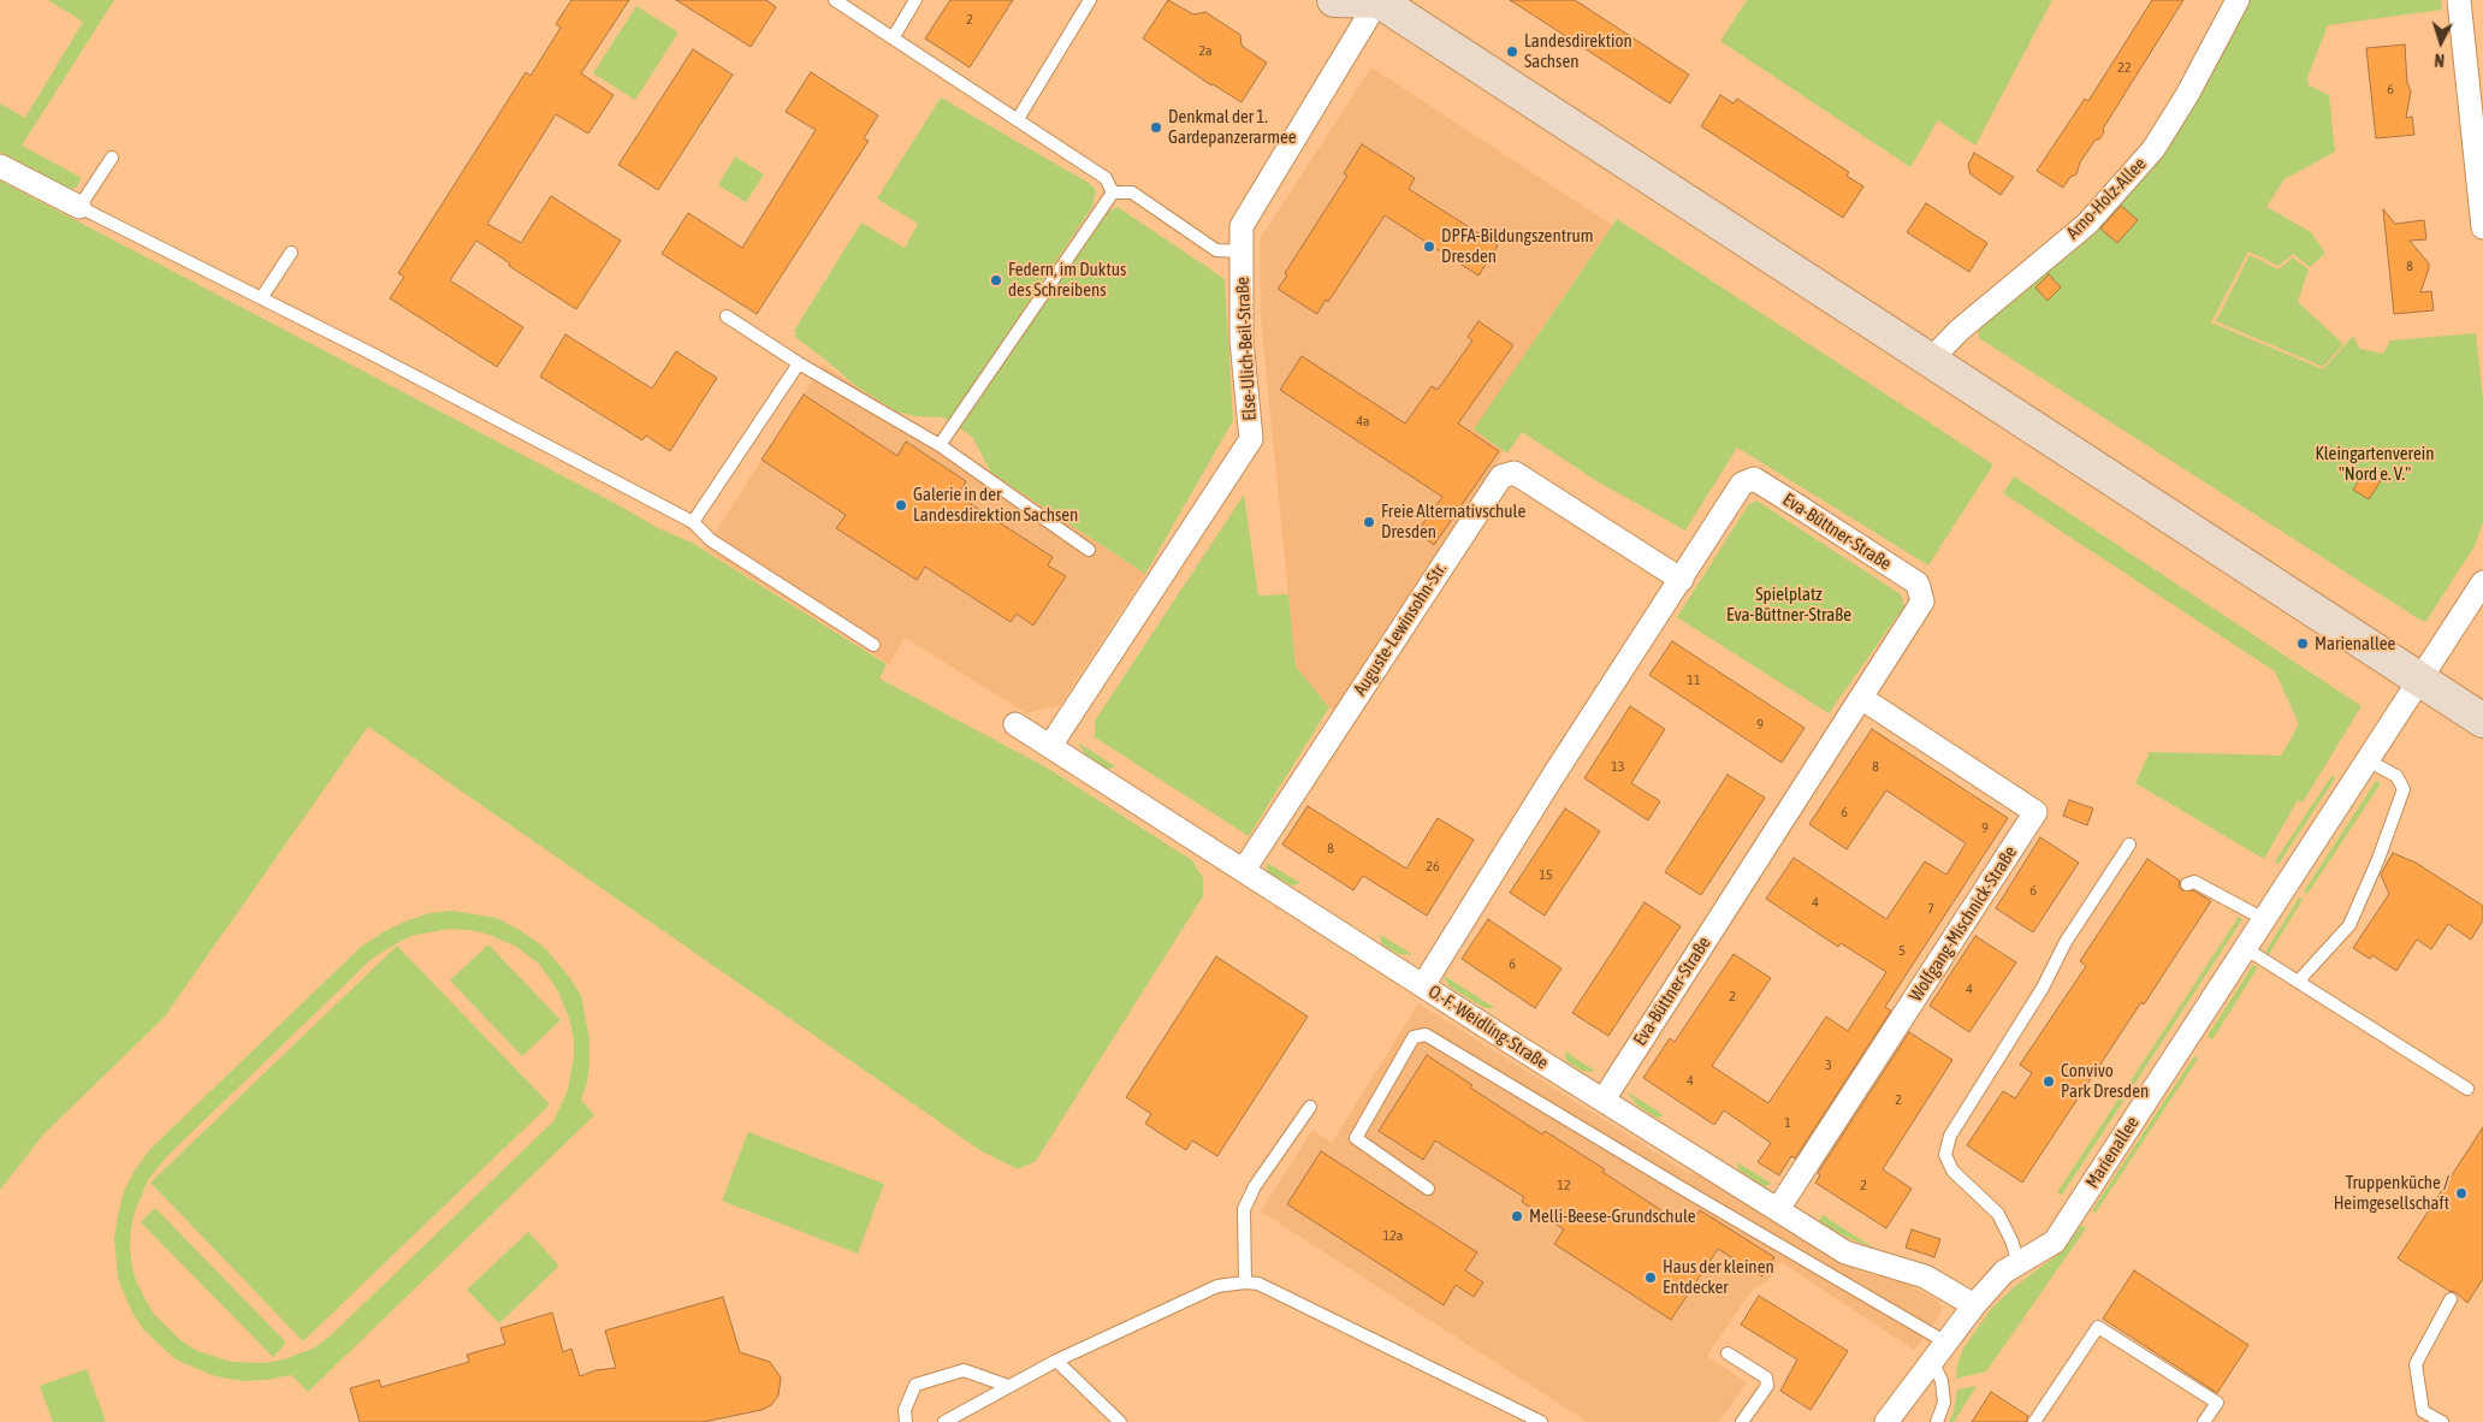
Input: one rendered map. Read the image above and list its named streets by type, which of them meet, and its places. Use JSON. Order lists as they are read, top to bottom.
{
  "streets": {
    "street": [
      "Arno-Holz-Allee",
      "Else-Ulich-Beil-Straße",
      "Eva-Büttner-Straße",
      "Auguste-Lewinsohn-Str.",
      "Wolfgang-Mischnick-Straße",
      "O.-F.-Weidling-Straße",
      "Marienallee"
    ]
  },
  "crossings": [
    ["Else-Ulich-Beil-Straße", "O.-F.-Weidling-Straße"],
    ["Eva-Büttner-Straße", "Auguste-Lewinsohn-Str."],
    ["Eva-Büttner-Straße", "Wolfgang-Mischnick-Straße"],
    ["Eva-Büttner-Straße", "O.-F.-Weidling-Straße"],
    ["Auguste-Lewinsohn-Str.", "O.-F.-Weidling-Straße"],
    ["Wolfgang-Mischnick-Straße", "O.-F.-Weidling-Straße"],
    ["O.-F.-Weidling-Straße", "Marienallee"]
  ],
  "parks": ["Kleingartenverein \"Nord e. V.\"", "Spielplatz Eva-Büttner-Straße"],
  "places": [
    "Landesdirektion Sachsen",
    "Denkmal der 1. Gardepanzerarmee",
    "DPFA-Bildungszentrum Dresden",
    "Federn, im Duktus des Schreibens",
    "Galerie in der Landesdirektion Sachsen",
    "Freie Alternativschule Dresden",
    "Marienallee",
    "Convivo Park Dresden",
    "Truppenküche / Heimgesellschaft",
    "Melli-Beese-Grundschule",
    "Haus der kleinen Entdecker"
  ],
  "house_numbers": [
    "2",
    "2a",
    "22",
    "6",
    "8",
    "4a",
    "11",
    "9",
    "13",
    "8",
    "6",
    "9",
    "8",
    "26",
    "15",
    "6",
    "4",
    "7",
    "5",
    "6",
    "4",
    "2",
    "3",
    "4",
    "2",
    "1",
    "12",
    "2",
    "12a"
  ],
  "north": "bottom"
}
